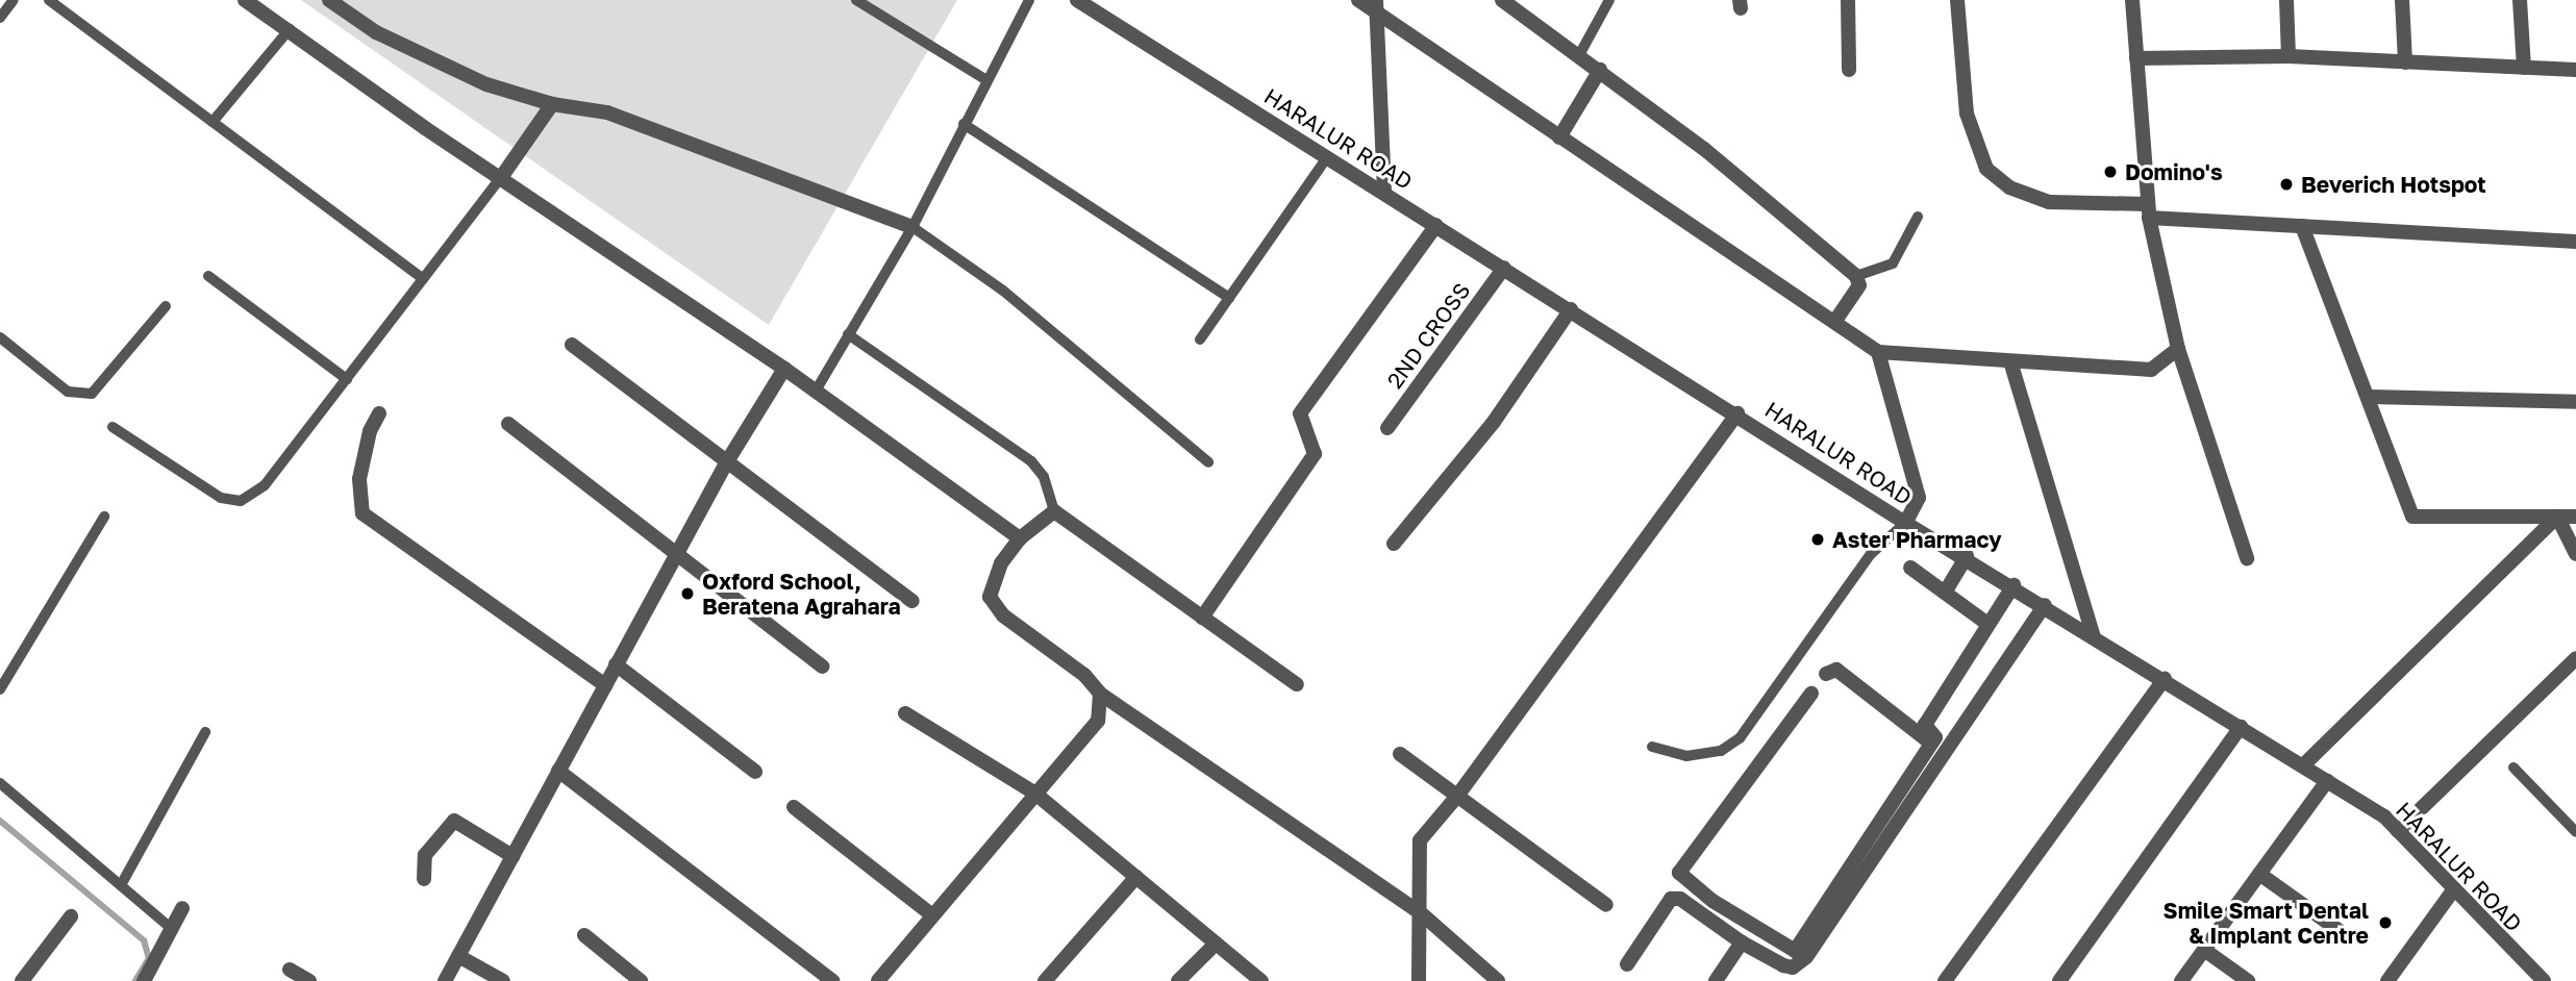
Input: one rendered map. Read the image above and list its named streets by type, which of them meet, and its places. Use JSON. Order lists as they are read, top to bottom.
{
  "streets": {
    "street": ["HARALUR ROAD", "2ND CROSS"]
  },
  "crossings": [
    ["HARALUR ROAD", "2ND CROSS"]
  ],
  "places": [
    "Domino's",
    "Beverich Hotspot",
    "Aster Pharmacy",
    "Oxford School, Beratena Agrahara",
    "Smile Smart Dental & Implant Centre"
  ]
}
